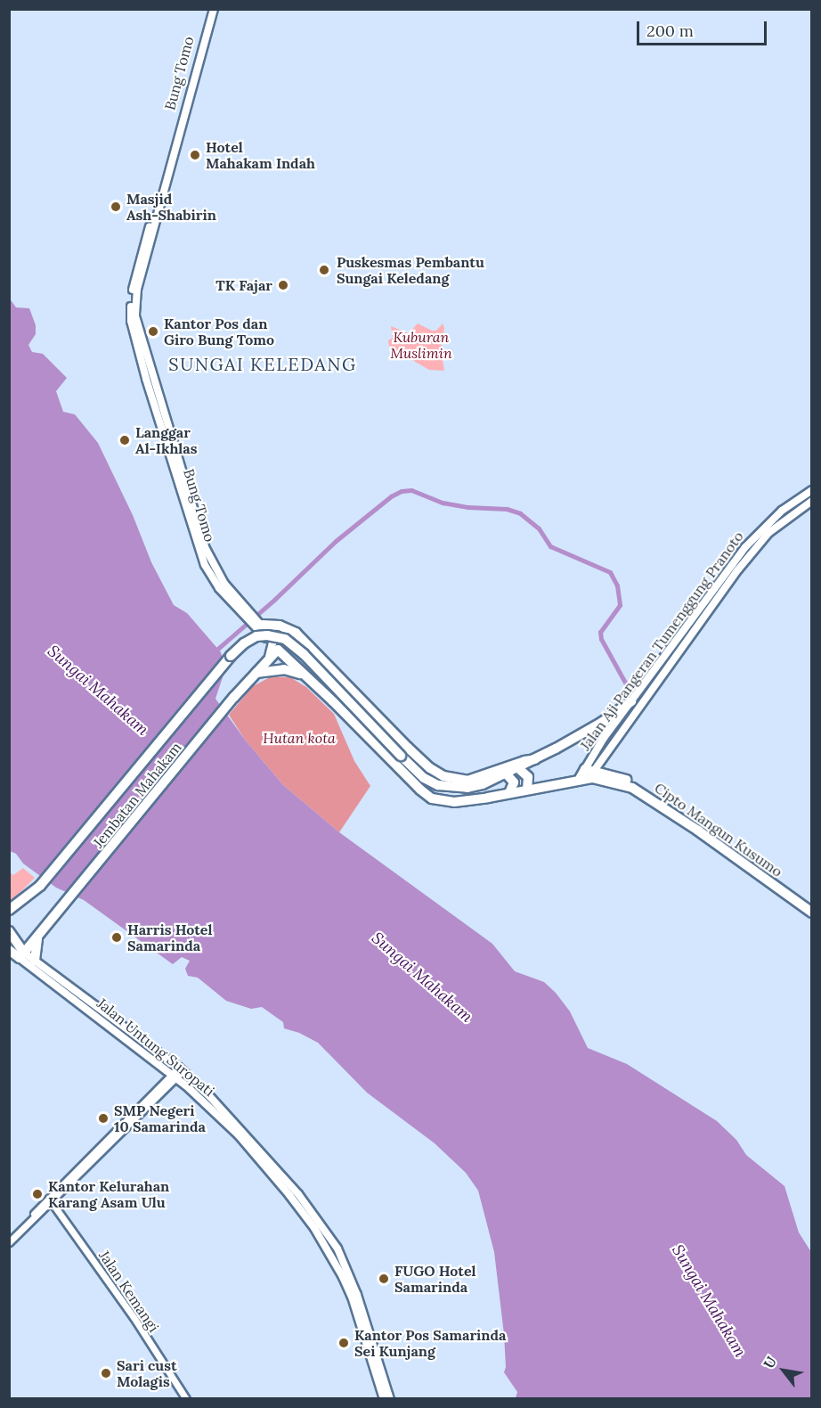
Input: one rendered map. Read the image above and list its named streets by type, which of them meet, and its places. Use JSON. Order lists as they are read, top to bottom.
{
  "streets": {
    "highway": ["Jembatan Mahakam", "Cipto Mangun Kusumo"],
    "main road": ["Bung Tomo", "Jalan Aji Pangeran Tumenggung Pranoto", "Jalan Untung Suropati"],
    "street": ["Jalan Kemangi"]
  },
  "crossings": [
    ["Bung Tomo", "Jembatan Mahakam"],
    ["Bung Tomo", "Cipto Mangun Kusumo"],
    ["Jalan Aji Pangeran Tumenggung Pranoto", "Cipto Mangun Kusumo"],
    ["Jembatan Mahakam", "Cipto Mangun Kusumo"],
    ["Jembatan Mahakam", "Jalan Untung Suropati"]
  ],
  "districts": ["SUNGAI KELEDANG"],
  "water": ["Sungai Mahakam"],
  "parks": ["Kuburan Muslimin", "Hutan kota"],
  "places": [
    "Hotel Mahakam Indah",
    "Masjid Ash-Shabirin",
    "Puskesmas Pembantu Sungai Keledang",
    "TK Fajar",
    "Kantor Pos dan Giro Bung Tomo",
    "Langgar Al-Ikhlas",
    "Harris Hotel Samarinda",
    "SMP Negeri 10 Samarinda",
    "Kantor Kelurahan Karang Asam Ulu",
    "FUGO Hotel Samarinda",
    "Kantor Pos Samarinda Sei Kunjang",
    "Sari cust Molagis"
  ],
  "scale_bar": "200 m",
  "north": "top left"
}
